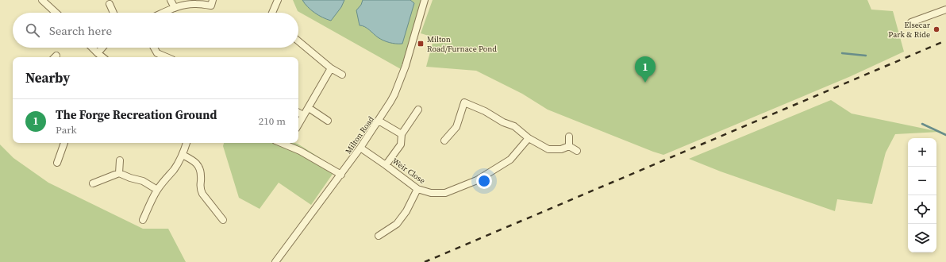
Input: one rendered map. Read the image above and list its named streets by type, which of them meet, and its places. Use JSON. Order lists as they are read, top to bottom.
{
  "streets": {
    "street": ["Milton Road", "Weir Close"]
  },
  "crossings": [
    ["Milton Road", "Weir Close"]
  ],
  "places": {
    "other": ["Elsecar Park & Ride"],
    "transit": ["Milton Road/Furnace Pond"]
  },
  "page": {
    "search": "Search here",
    "pins": "1",
    "heading": "Nearby",
    "list": [
      {
        "mark": "1",
        "name": "The Forge Recreation Ground",
        "note": "Park",
        "value": "210 m"
      }
    ],
    "map_buttons": ["+", "−"]
  }
}
